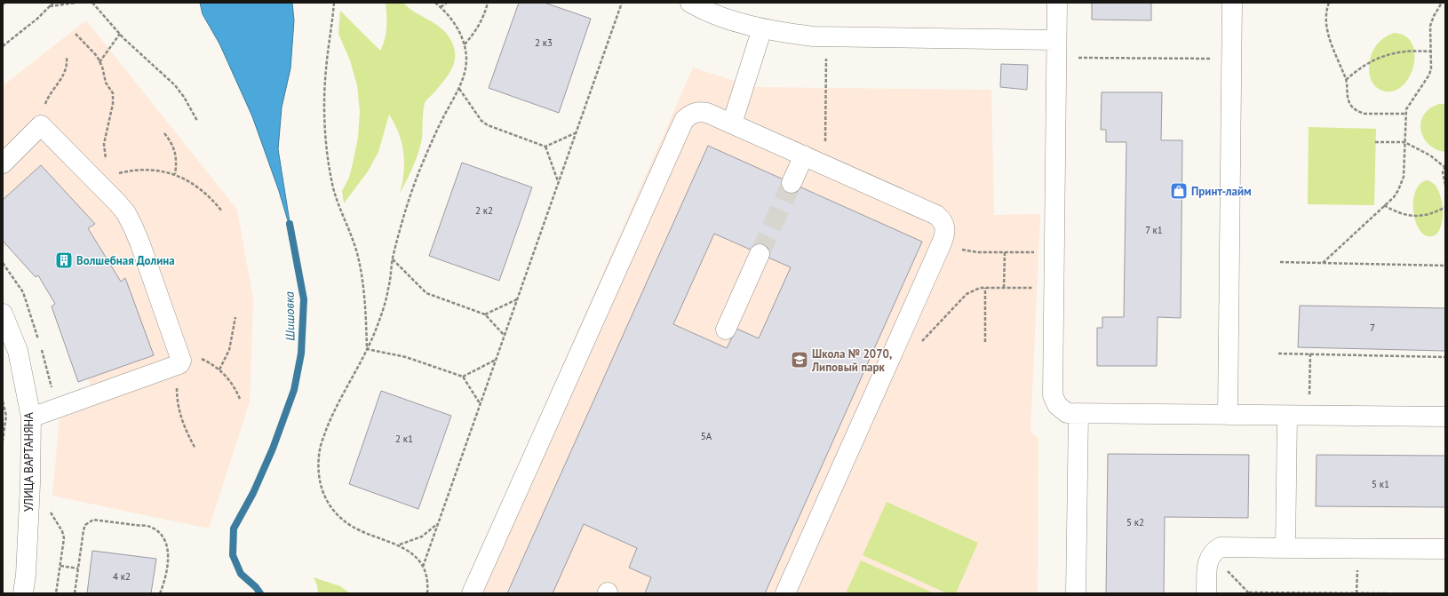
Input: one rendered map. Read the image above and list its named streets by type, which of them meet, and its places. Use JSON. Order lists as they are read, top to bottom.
{
  "streets": {
    "street": ["УЛИЦА ВАРТАНЯНА"]
  },
  "water": ["Шишовка"],
  "places": {
    "shop": ["Принт-лайм"],
    "building": ["Волшебная Долина"],
    "school or university": ["Школа № 2070, Липовый парк"]
  },
  "house_numbers": [
    "2 к3",
    "2 к2",
    "7 к1",
    "7",
    "5А",
    "2 к1",
    "5 к1",
    "5 к2",
    "4 к2"
  ]
}
